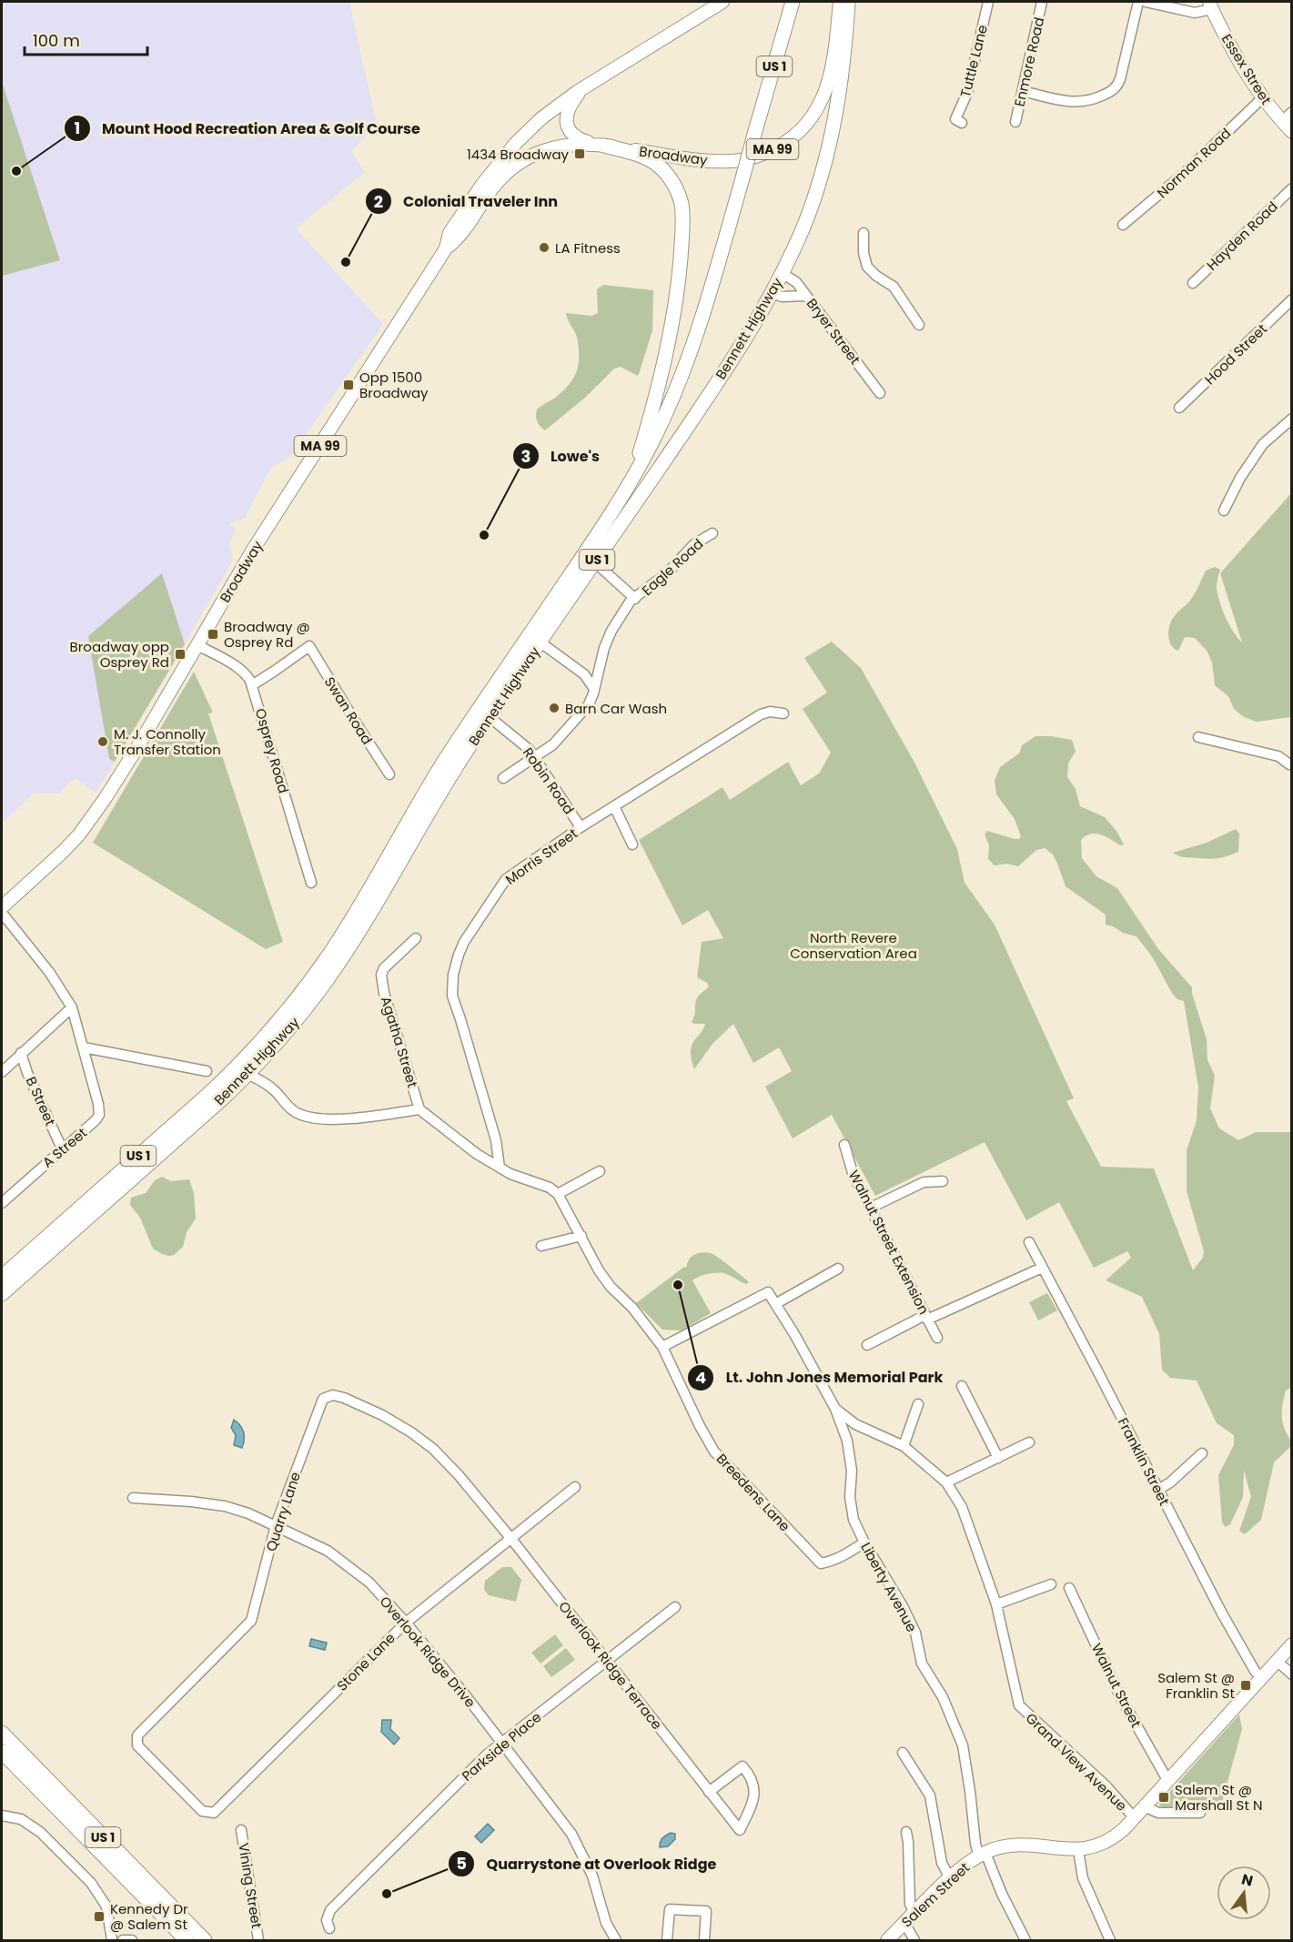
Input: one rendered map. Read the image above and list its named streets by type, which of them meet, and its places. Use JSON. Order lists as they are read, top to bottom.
{
  "streets": {
    "highway": ["US 1", "Bennett Highway"],
    "main road": [
      "Essex Street",
      "MA 99",
      "Broadway",
      "Salem Street"
    ],
    "street": [
      "Tuttle Lane",
      "Enmore Road",
      "Norman Road",
      "Hayden Road",
      "Bryer Street",
      "Hood Street",
      "Eagle Road",
      "Swan Road",
      "Osprey Road",
      "Robin Road",
      "Morris Street",
      "Agatha Street",
      "B Street",
      "A Street",
      "Walnut Street Extension",
      "Franklin Street",
      "Breedens Lane",
      "Quarry Lane",
      "Liberty Avenue",
      "Overlook Ridge Drive",
      "Stone Lane",
      "Overlook Ridge Terrace",
      "Walnut Street",
      "Parkside Place",
      "Grand View Avenue",
      "Vining Street"
    ]
  },
  "crossings": [
    ["Essex Street", "Norman Road"],
    ["Broadway", "Osprey Road"],
    ["Bennett Highway", "Bryer Street"],
    ["Bennett Highway", "Robin Road"],
    ["Eagle Road", "Robin Road"],
    ["Swan Road", "Osprey Road"],
    ["Robin Road", "Morris Street"],
    ["B Street", "A Street"],
    ["Franklin Street", "Salem Street"],
    ["Breedens Lane", "Liberty Avenue"],
    ["Quarry Lane", "Overlook Ridge Drive"],
    ["Quarry Lane", "Stone Lane"],
    ["Quarry Lane", "Overlook Ridge Terrace"],
    ["Liberty Avenue", "Grand View Avenue"],
    ["Liberty Avenue", "Salem Street"],
    ["Overlook Ridge Drive", "Stone Lane"],
    ["Overlook Ridge Drive", "Parkside Place"],
    ["Stone Lane", "Overlook Ridge Terrace"],
    ["Overlook Ridge Terrace", "Parkside Place"],
    ["Walnut Street", "Salem Street"],
    ["Grand View Avenue", "Salem Street"]
  ],
  "parks": ["North Revere Conservation Area"],
  "places": {
    "transit": [
      "1434 Broadway",
      "Opp 1500 Broadway",
      "Broadway @ Osprey Rd",
      "Broadway opp Osprey Rd",
      "Salem St @ Franklin St",
      "Salem St @ Marshall St N",
      "Kennedy Dr @ Salem St"
    ],
    "other": [
      "Mount Hood Recreation Area & Golf Course",
      "LA Fitness",
      "Colonial Traveler Inn",
      "Lowe's",
      "Barn Car Wash",
      "M. J. Connolly Transfer Station",
      "Lt. John Jones Memorial Park",
      "Quarrystone at Overlook Ridge"
    ]
  },
  "scale_bar": "100 m",
  "north": "top"
}
